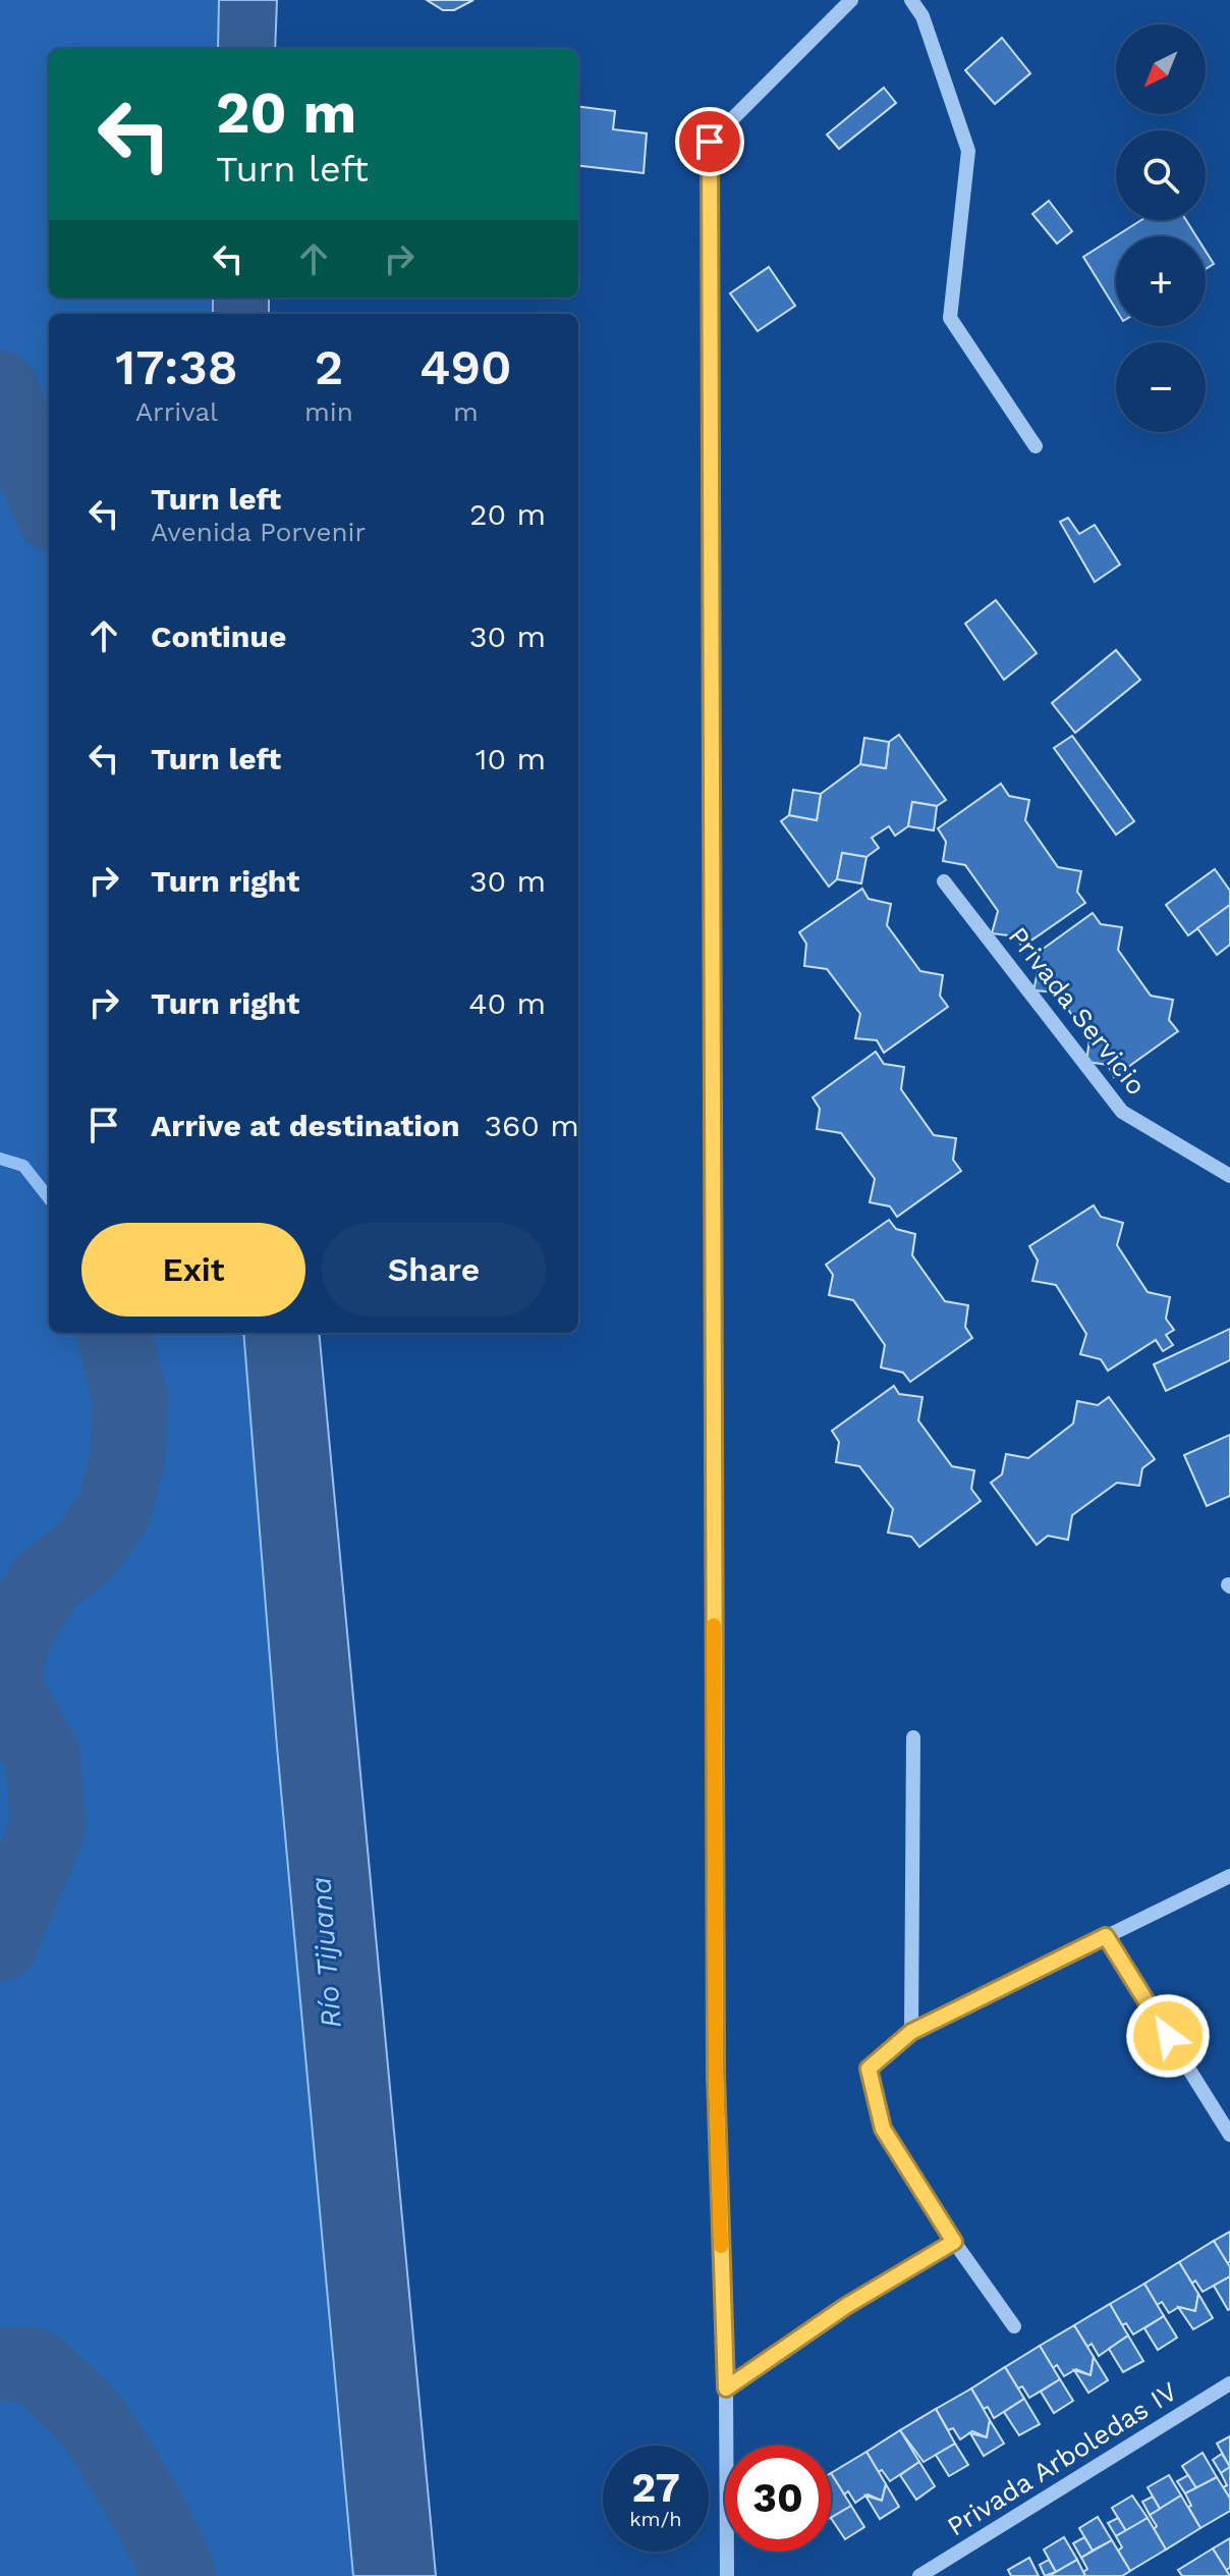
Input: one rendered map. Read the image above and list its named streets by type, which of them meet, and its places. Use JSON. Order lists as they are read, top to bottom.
{
  "streets": {
    "street": ["Privada Servicio", "Privada Arboledas IV"]
  },
  "water": ["Río Tijuana"],
  "north": "bottom left",
  "page": {
    "map_buttons": ["+", "−"],
    "turn": ["20 m", "Turn left"],
    "eta": [
      "17:38",
      "Arrival",
      "2",
      "min",
      "490",
      "m"
    ],
    "list": [
      {
        "name": "Turn left",
        "note": "Avenida Porvenir",
        "value": "20 m"
      },
      {
        "name": "Continue",
        "value": "30 m"
      },
      {
        "name": "Turn left",
        "value": "10 m"
      },
      {
        "name": "Turn right",
        "value": "30 m"
      },
      {
        "name": "Turn right",
        "value": "40 m"
      },
      {
        "name": "Arrive at destination",
        "value": "360 m"
      }
    ],
    "buttons": ["Exit", "Share"],
    "speed": "27 km/h",
    "limit": "30"
  }
}
